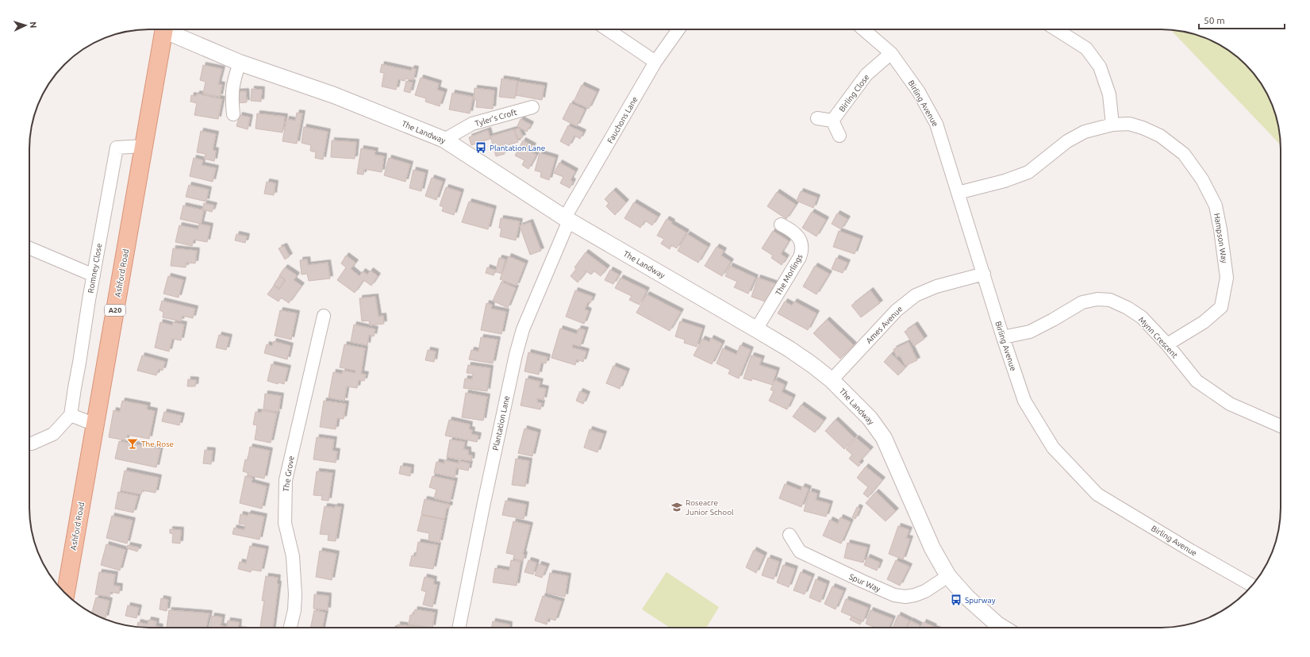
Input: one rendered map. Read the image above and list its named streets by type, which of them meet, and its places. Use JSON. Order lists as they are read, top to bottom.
{
  "streets": {
    "main road": ["Ashford Road", "A20"],
    "street": [
      "Birling Close",
      "Birling Avenue",
      "Tyler's Croft",
      "Fauchons Lane",
      "The Landway",
      "Hampson Way",
      "Romney Close",
      "The Morlings",
      "Ames Avenue",
      "Mynn Crescent",
      "Plantation Lane",
      "The Grove",
      "Spur Way"
    ]
  },
  "crossings": [
    ["Birling Close", "Birling Avenue"],
    ["Birling Avenue", "Hampson Way"],
    ["Birling Avenue", "Ames Avenue"],
    ["Birling Avenue", "Mynn Crescent"],
    ["Tyler's Croft", "The Landway"],
    ["Fauchons Lane", "The Landway"],
    ["Fauchons Lane", "Plantation Lane"],
    ["The Landway", "The Morlings"],
    ["The Landway", "Ames Avenue"],
    ["The Landway", "Plantation Lane"],
    ["The Landway", "Spur Way"],
    ["Hampson Way", "Mynn Crescent"],
    ["Romney Close", "Ashford Road"]
  ],
  "places": {
    "bus stop": ["Plantation Lane", "Spurway"],
    "bar": ["The Rose"],
    "school or university": ["Roseacre Junior School"]
  },
  "scale_bar": "50 m",
  "north": "right"
}
